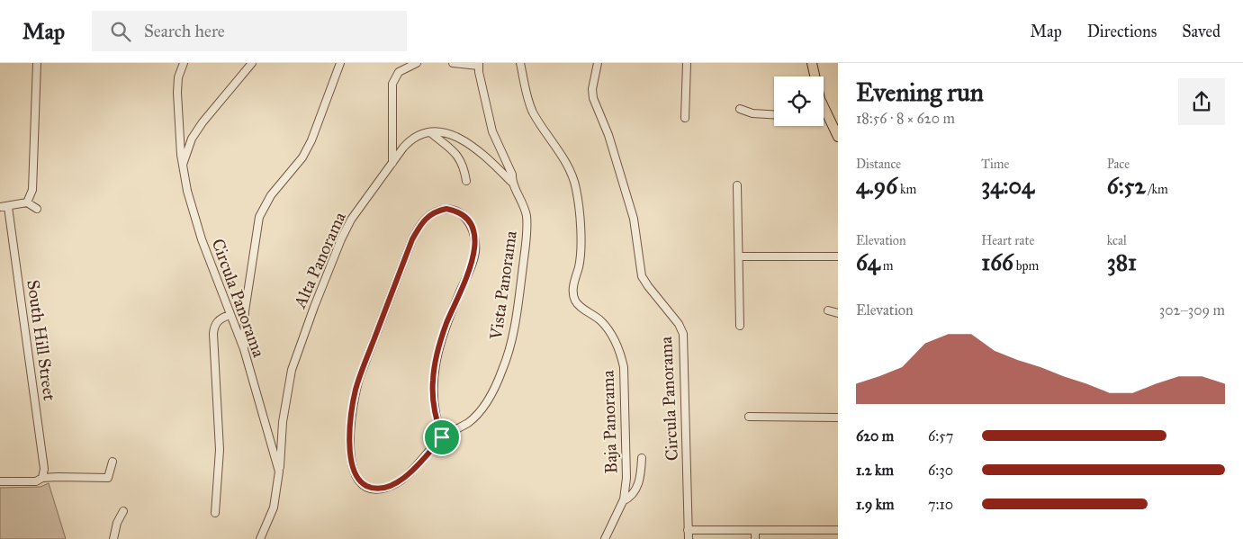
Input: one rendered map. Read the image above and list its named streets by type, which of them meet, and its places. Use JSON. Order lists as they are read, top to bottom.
{
  "streets": {
    "street": [
      "Alta Panorama",
      "Vista Panorama",
      "Circula Panorama",
      "South Hill Street",
      "Baja Panorama"
    ]
  },
  "crossings": [
    ["Alta Panorama", "Vista Panorama"],
    ["Alta Panorama", "Circula Panorama"]
  ],
  "page": {
    "header": "Map",
    "search": "Search here",
    "nav": ["Map", "Directions", "Saved"],
    "heading": ["Evening run", "18:56 · 8 × 620 m"],
    "stats": [
      ["Distance", "4.96 km"],
      ["Time", "34:04"],
      ["Pace", "6:52 /km"],
      ["Elevation", "64 m"],
      ["Heart rate", "166 bpm"],
      ["kcal", "381"]
    ],
    "chart": ["Elevation", "302–309 m"],
    "list": [
      {
        "name": "620 m",
        "note": "6:57"
      },
      {
        "name": "1.2 km",
        "note": "6:30"
      },
      {
        "name": "1.9 km",
        "note": "7:10"
      }
    ]
  }
}
